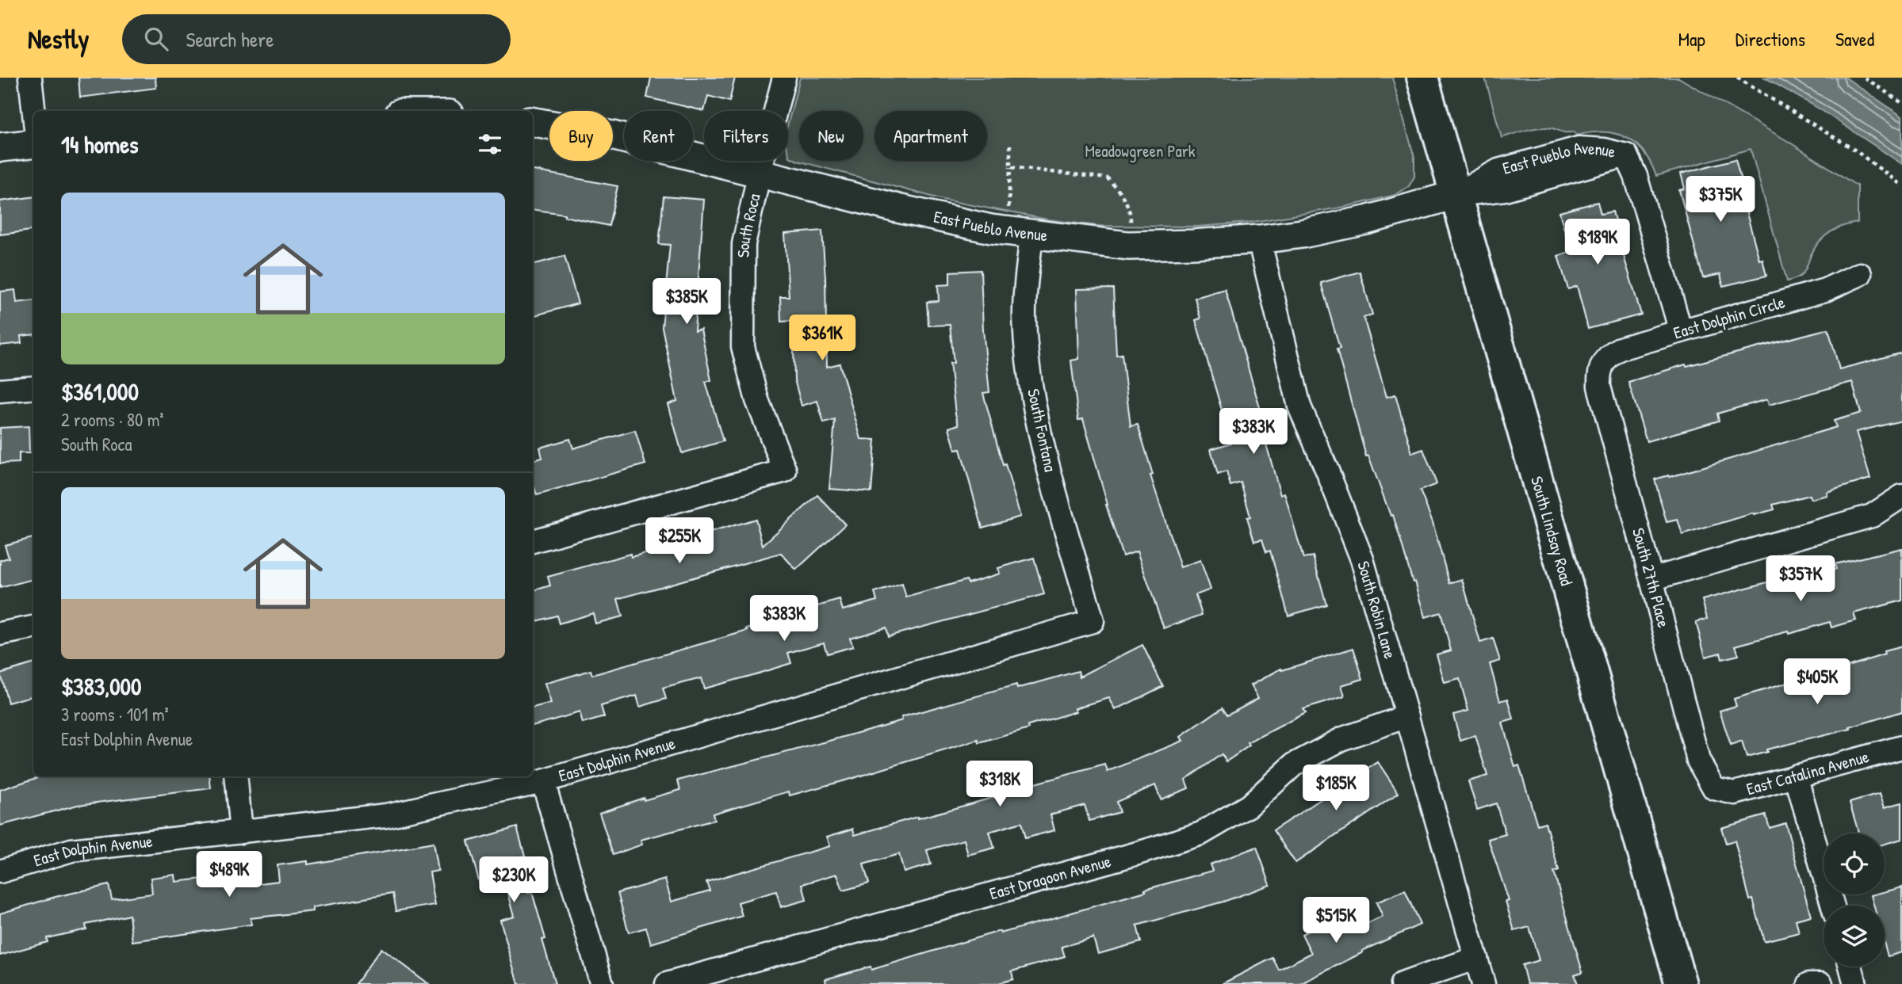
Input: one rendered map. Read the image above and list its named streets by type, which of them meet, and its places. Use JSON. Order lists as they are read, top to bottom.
{
  "streets": {
    "main road": ["South Lindsay Road"],
    "street": [
      "East Pueblo Avenue",
      "South Roca",
      "East Dolphin Circle",
      "South Fontana",
      "South 27th Place",
      "South Robin Lane",
      "East Dolphin Avenue",
      "East Catalina Avenue",
      "East Dragoon Avenue"
    ]
  },
  "crossings": [
    ["East Pueblo Avenue", "South Roca"],
    ["East Pueblo Avenue", "East Dolphin Circle"],
    ["East Pueblo Avenue", "South Fontana"],
    ["East Pueblo Avenue", "South Lindsay Road"],
    ["East Pueblo Avenue", "South Robin Lane"],
    ["East Dolphin Circle", "South 27th Place"],
    ["South Fontana", "East Dolphin Avenue"],
    ["South 27th Place", "East Catalina Avenue"],
    ["South Robin Lane", "East Dragoon Avenue"]
  ],
  "parks": ["Meadowgreen Park"],
  "page": {
    "header": "Nestly",
    "search": "Search here",
    "nav": ["Map", "Directions", "Saved"],
    "chip": [
      "Buy",
      "Rent",
      "Filters",
      "New",
      "Apartment"
    ],
    "heading": "14 homes",
    "price": [
      "$375K",
      "$189K",
      "$385K",
      "$361K",
      "$383K",
      "$255K",
      "$357K",
      "$383K",
      "$405K",
      "$318K",
      "$185K",
      "$489K",
      "$230K",
      "$515K"
    ],
    "list": [
      {
        "name": "$361,000",
        "note": "2 rooms · 80 m² · South Roca"
      },
      {
        "name": "$383,000",
        "note": "3 rooms · 101 m² · East Dolphin Avenue"
      }
    ]
  }
}
